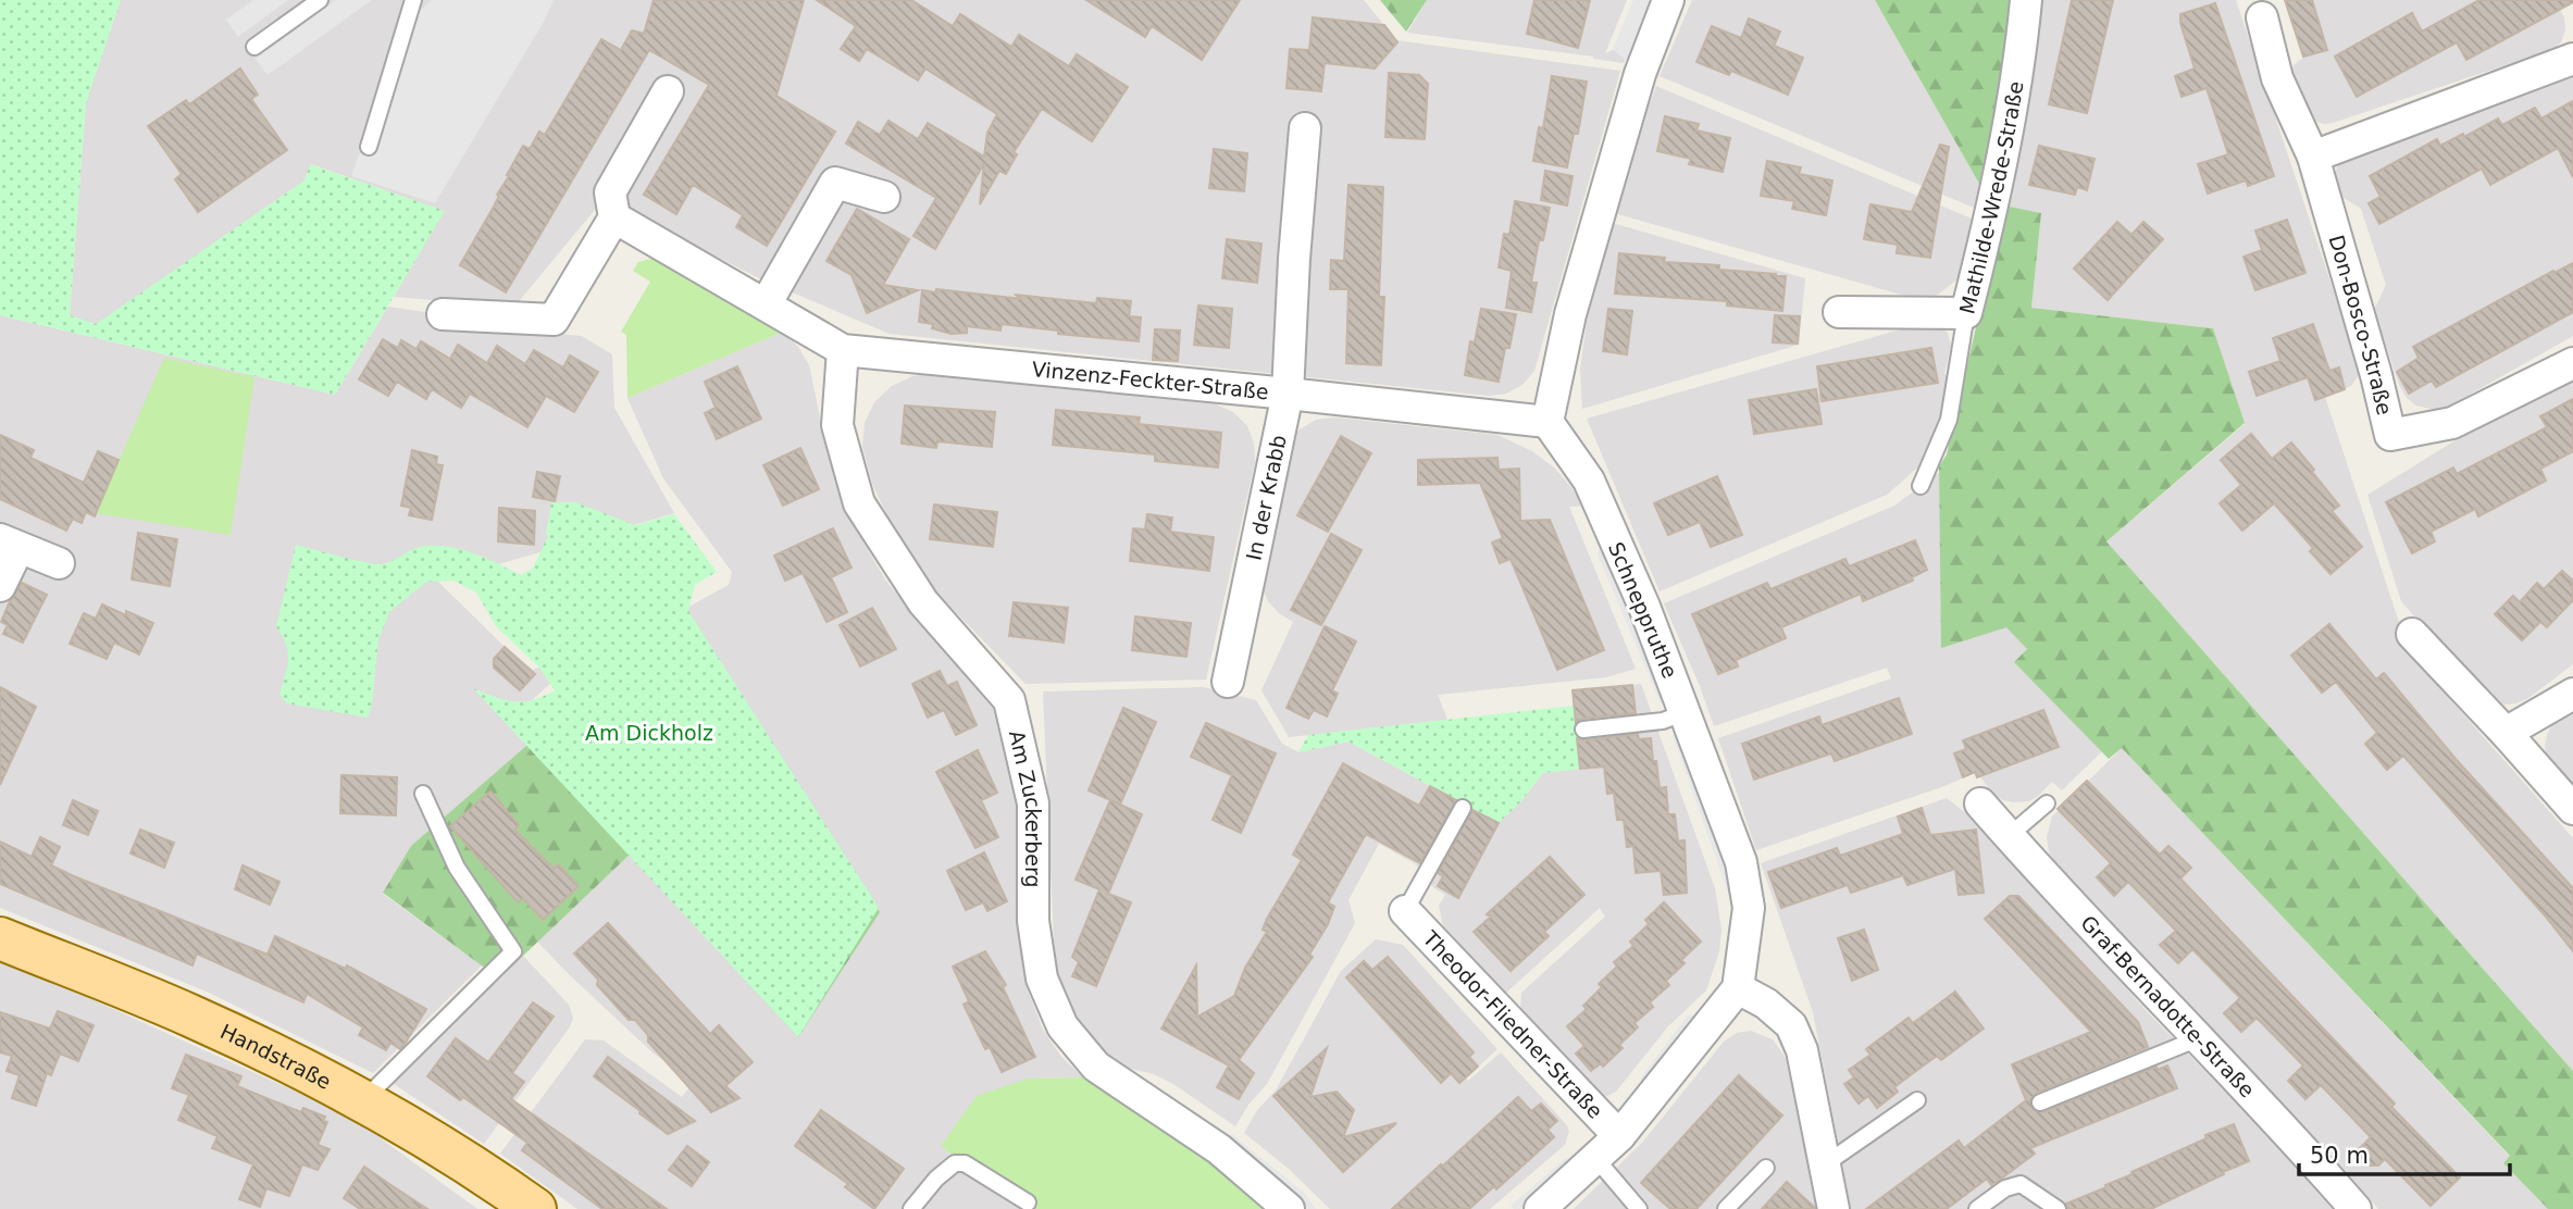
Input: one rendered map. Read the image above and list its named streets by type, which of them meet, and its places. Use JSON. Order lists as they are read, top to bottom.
{
  "streets": {
    "main road": ["Handstraße"],
    "street": [
      "Mathilde-Wrede-Straße",
      "Don-Bosco-Straße",
      "Vinzenz-Feckter-Straße",
      "In der Krabb",
      "Schneppruthe",
      "Am Zuckerberg",
      "Graf-Bernadotte-Straße",
      "Theodor-Fliedner-Straße"
    ]
  },
  "crossings": [
    ["Vinzenz-Feckter-Straße", "In der Krabb"],
    ["Vinzenz-Feckter-Straße", "Schneppruthe"],
    ["Vinzenz-Feckter-Straße", "Am Zuckerberg"],
    ["Schneppruthe", "Theodor-Fliedner-Straße"]
  ],
  "parks": ["Am Dickholz"],
  "scale_bar": "50 m"
}
